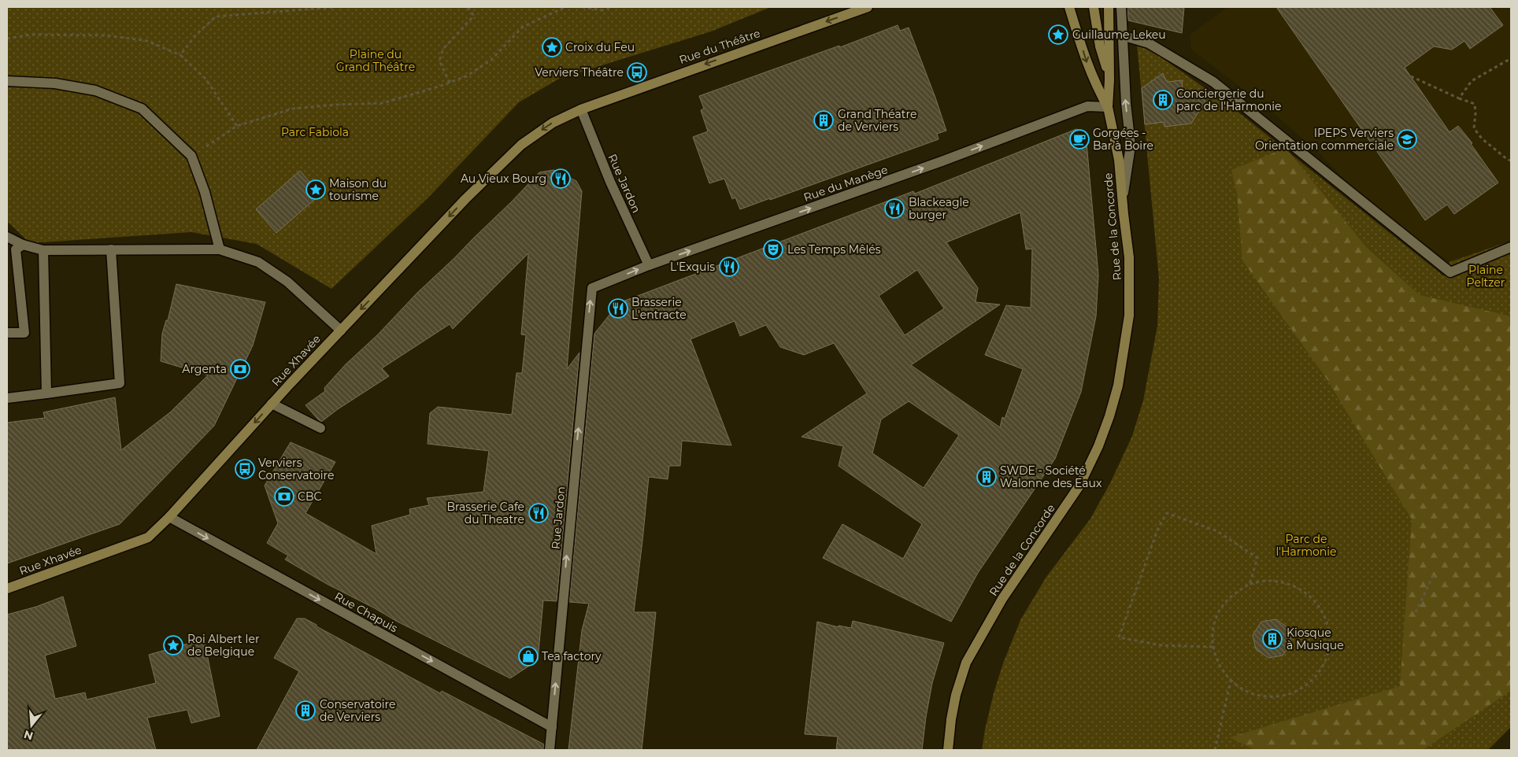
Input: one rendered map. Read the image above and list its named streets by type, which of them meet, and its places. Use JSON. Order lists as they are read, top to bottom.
{
  "streets": {
    "street": [
      "Rue du Théâtre",
      "Rue Jardon",
      "Rue du Manège",
      "Rue de la Concorde",
      "Rue Xhavée",
      "Rue Chapuis"
    ]
  },
  "crossings": [
    ["Rue du Théâtre", "Rue Jardon"],
    ["Rue du Théâtre", "Rue Xhavée"],
    ["Rue Jardon", "Rue du Manège"],
    ["Rue Jardon", "Rue Xhavée"],
    ["Rue Jardon", "Rue Chapuis"],
    ["Rue du Manège", "Rue de la Concorde"],
    ["Rue Xhavée", "Rue Chapuis"]
  ],
  "one_way": [
    "Rue du Théâtre",
    "Rue Jardon",
    "Rue du Manège",
    "Rue Xhavée",
    "Rue Chapuis"
  ],
  "parks": [
    "Plaine du Grand Théâtre",
    "Parc Fabiola",
    "Plaine Peltzer",
    "Parc de l'Harmonie"
  ],
  "places": {
    "place": [
      "Guillaume Lekeu",
      "Croix du Feu",
      "Maison du tourisme",
      "Roi Albert Ier de Belgique"
    ],
    "bus stop": ["Verviers Théâtre", "Verviers Conservatoire"],
    "building": [
      "Conciergerie du parc de l'Harmonie",
      "Grand Théatre de Verviers",
      "SWDE - Société Walonne des Eaux",
      "Kiosque à Musique",
      "Conservatoire de Verviers"
    ],
    "cafe": ["Gorgées - Bar à Boire"],
    "school or university": ["IPEPS Verviers Orientation commerciale"],
    "restaurant": [
      "Au Vieux Bourg",
      "Blackeagle burger",
      "L'Exquis",
      "Brasserie L'entracte",
      "Brasserie Cafe du Theatre"
    ],
    "theatre": ["Les Temps Mêlés"],
    "bank": ["Argenta", "CBC"],
    "shop": ["Tea factory"]
  },
  "north": "bottom"
}
